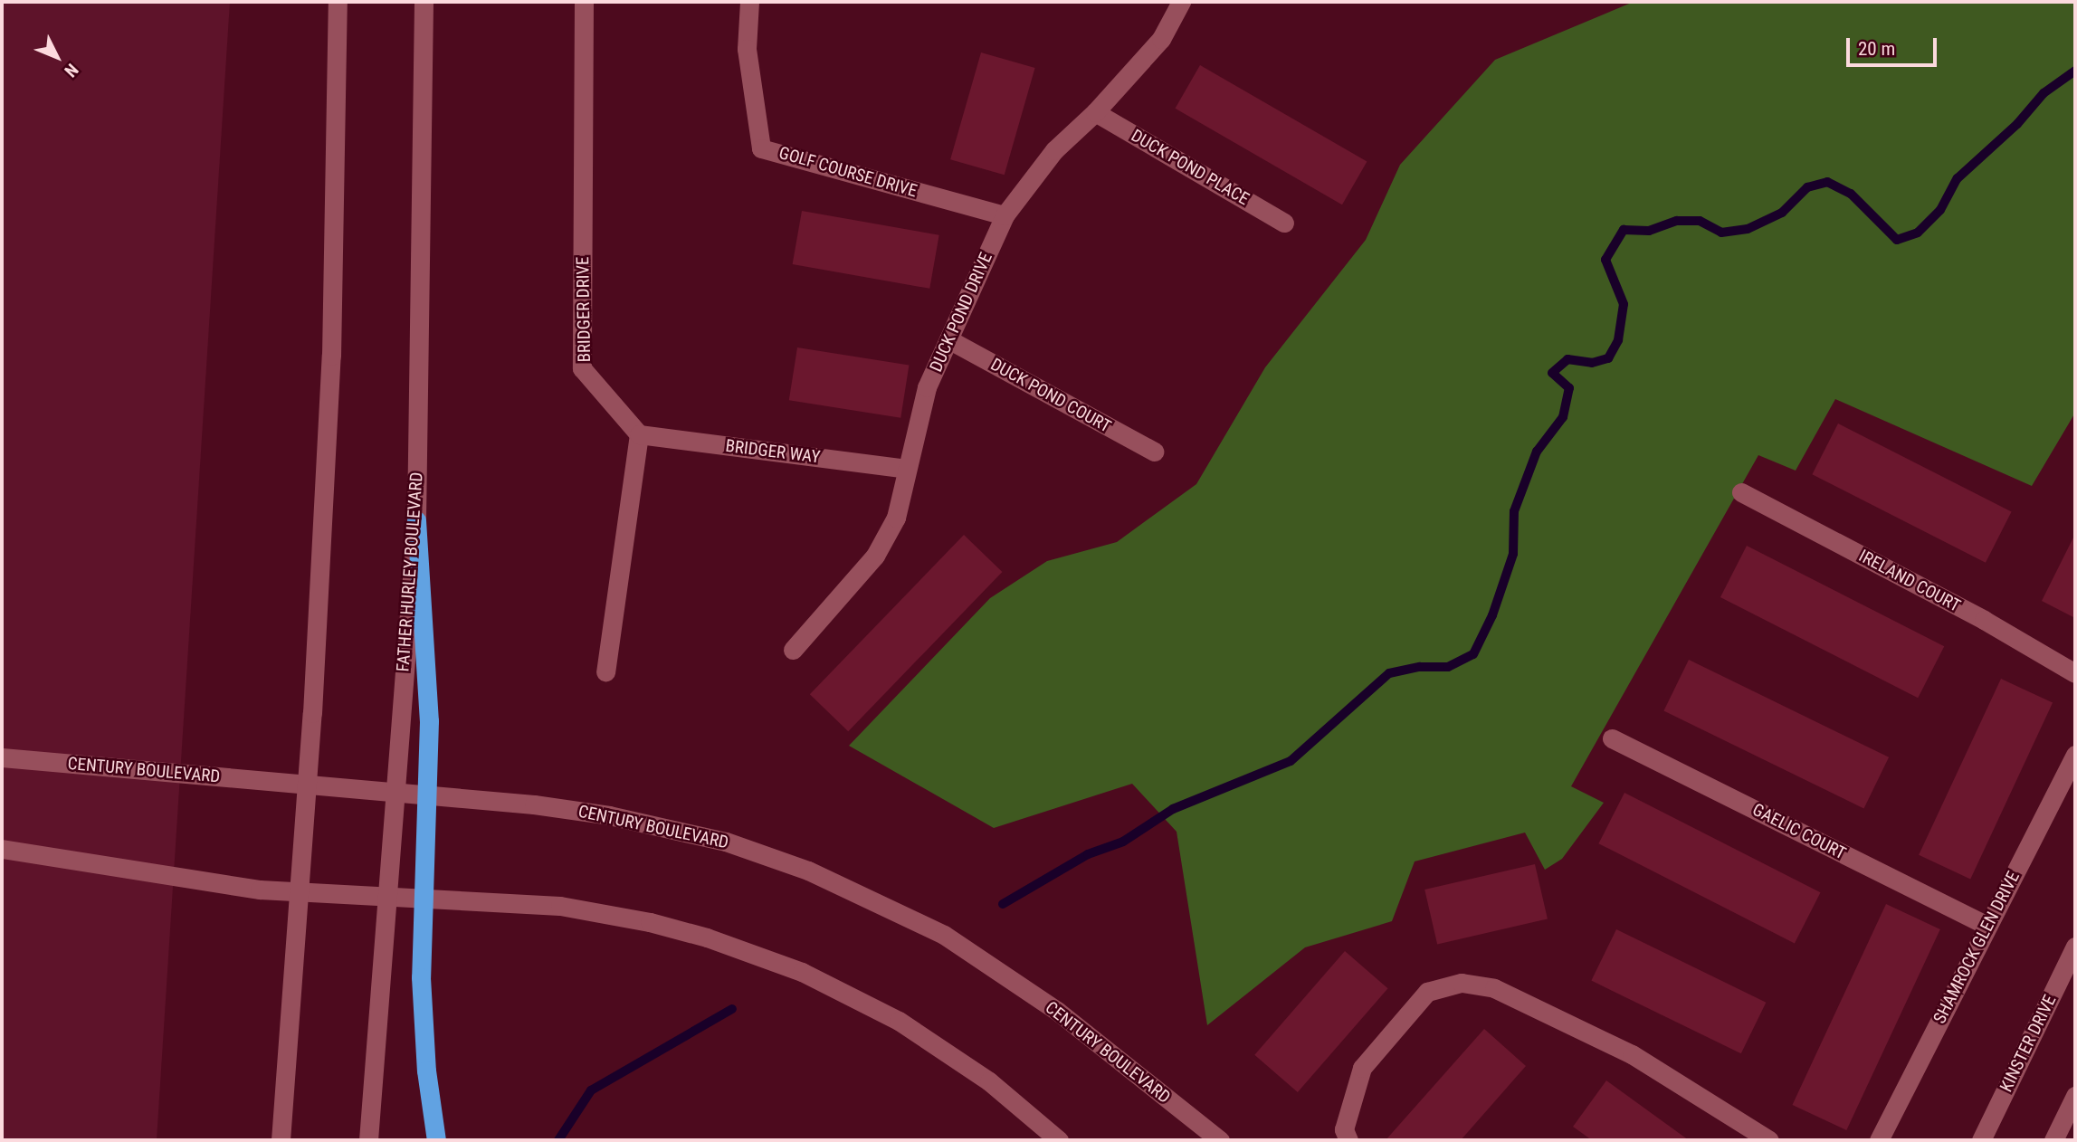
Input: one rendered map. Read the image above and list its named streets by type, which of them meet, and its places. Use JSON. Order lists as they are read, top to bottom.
{
  "streets": {
    "street": [
      "DUCK POND PLACE",
      "GOLF COURSE DRIVE",
      "BRIDGER DRIVE",
      "DUCK POND DRIVE",
      "DUCK POND COURT",
      "BRIDGER WAY",
      "FATHER HURLEY BOULEVARD",
      "IRELAND COURT",
      "CENTURY BOULEVARD",
      "GAELIC COURT",
      "SHAMROCK GLEN DRIVE",
      "KINSTER DRIVE"
    ]
  },
  "crossings": [
    ["DUCK POND PLACE", "DUCK POND DRIVE"],
    ["GOLF COURSE DRIVE", "DUCK POND DRIVE"],
    ["BRIDGER DRIVE", "BRIDGER WAY"],
    ["DUCK POND DRIVE", "DUCK POND COURT"],
    ["DUCK POND DRIVE", "BRIDGER WAY"],
    ["GAELIC COURT", "SHAMROCK GLEN DRIVE"]
  ],
  "scale_bar": "20 m",
  "north": "bottom right"
}
